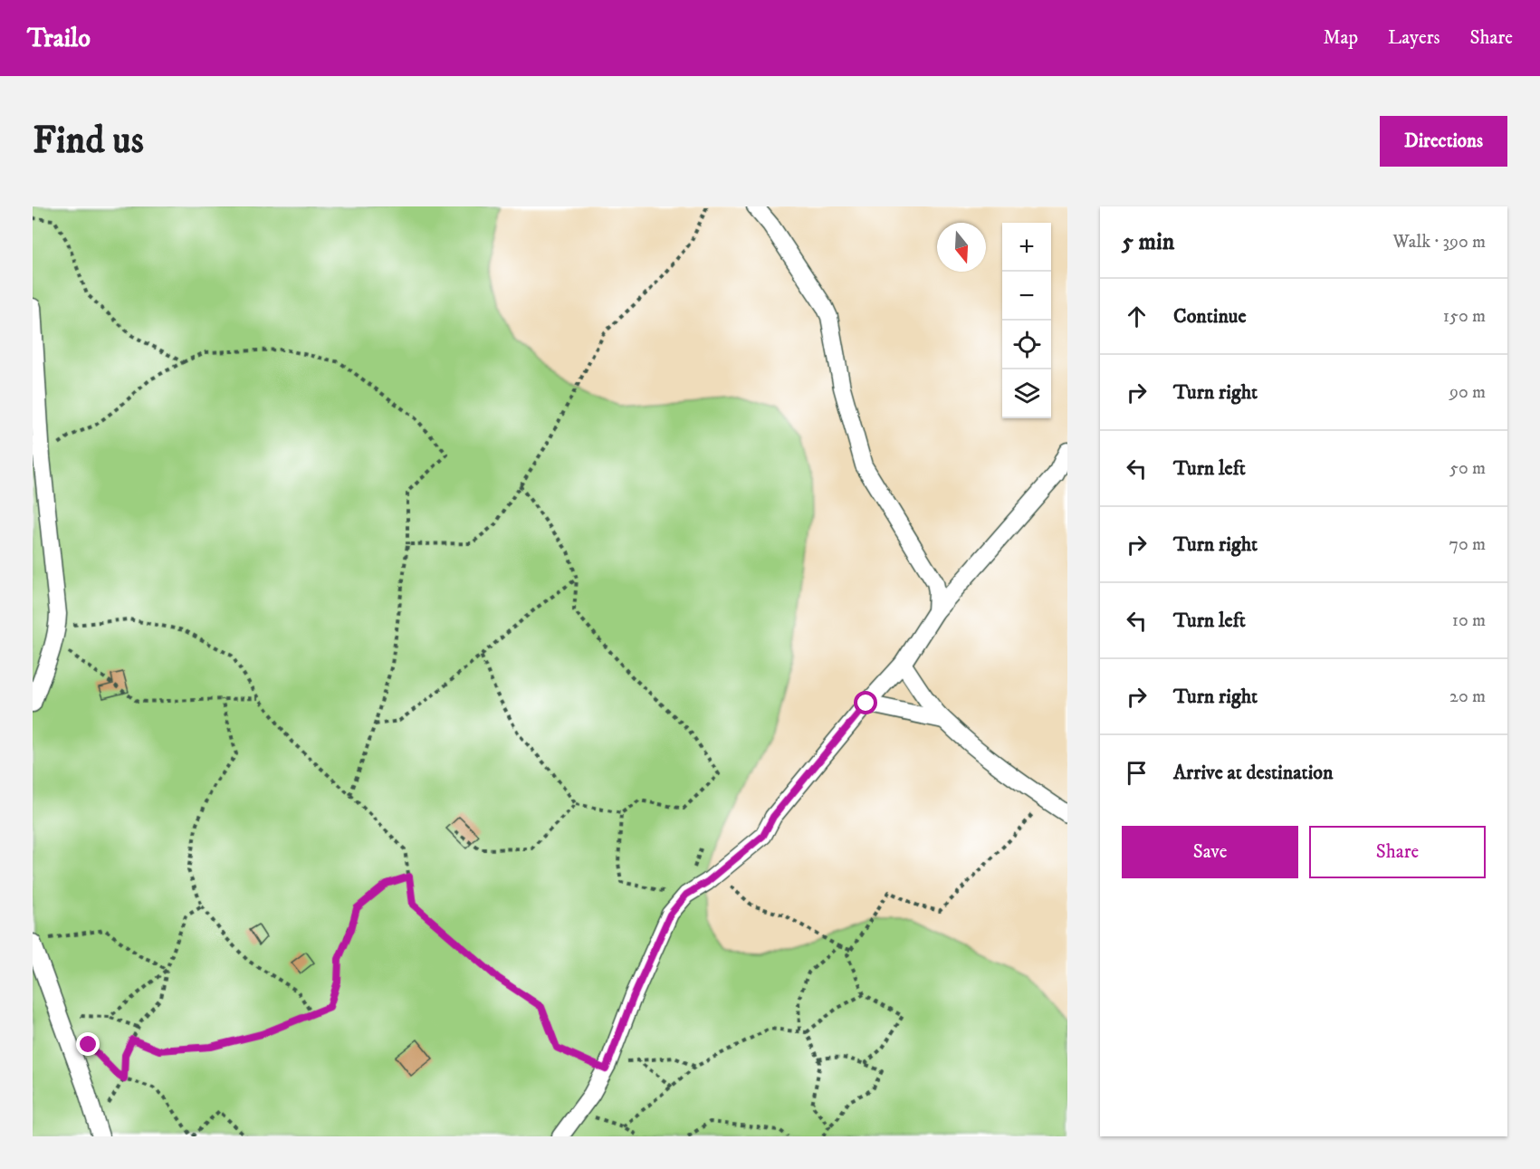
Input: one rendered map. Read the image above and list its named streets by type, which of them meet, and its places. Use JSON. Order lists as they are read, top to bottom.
{
  "north": "bottom",
  "page": {
    "header": "Trailo",
    "nav": ["Map", "Layers", "Share"],
    "buttons": [
      "Directions",
      ["Save", "Share"]
    ],
    "title": "Find us",
    "heading": ["5 min", "Walk · 390 m"],
    "map_buttons": ["+", "−"],
    "list": [
      ["Continue", "150 m"],
      ["Turn right", "90 m"],
      ["Turn left", "50 m"],
      ["Turn right", "70 m"],
      ["Turn left", "10 m"],
      ["Turn right", "20 m"],
      "Arrive at destination"
    ]
  }
}
